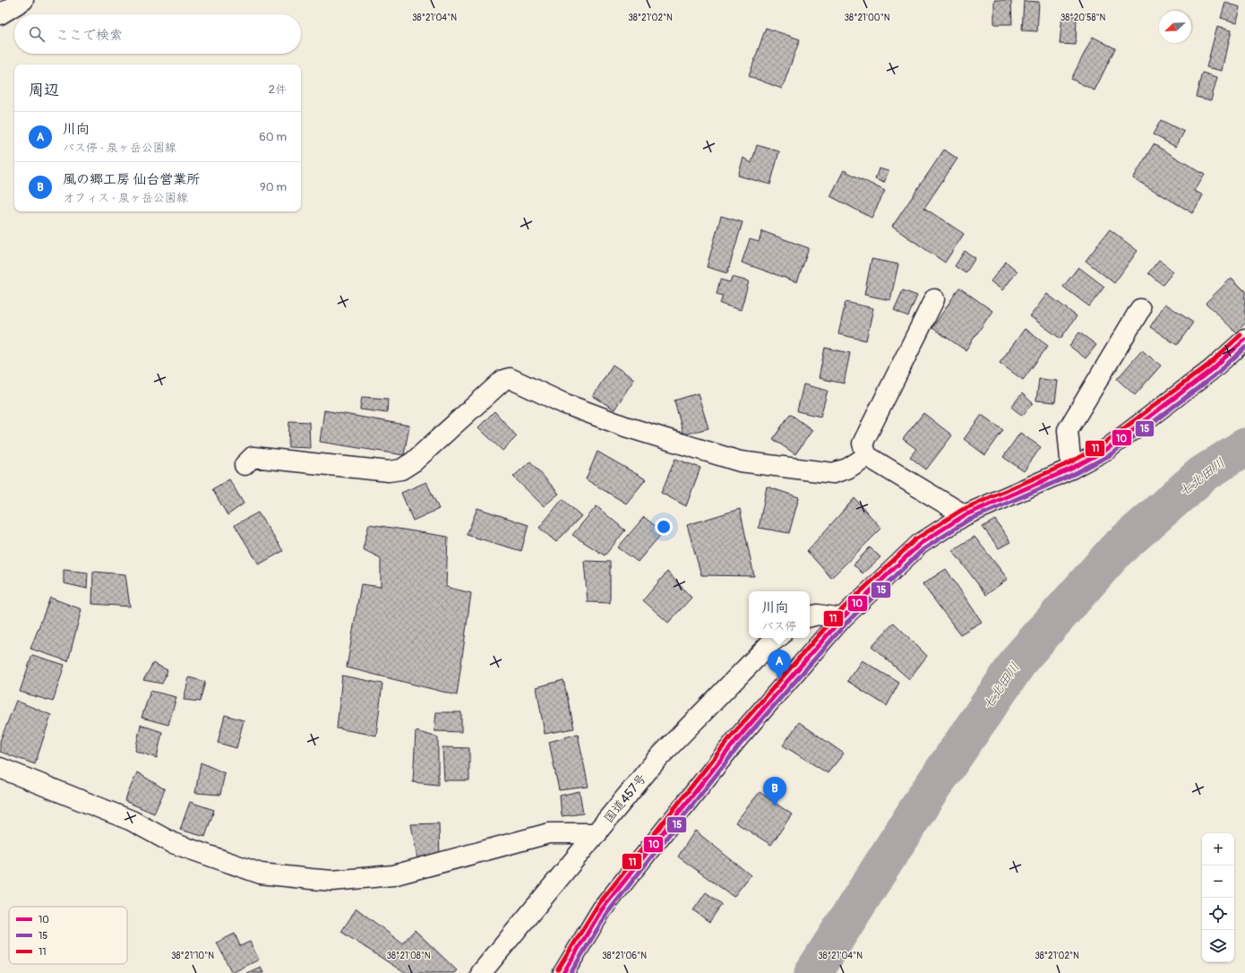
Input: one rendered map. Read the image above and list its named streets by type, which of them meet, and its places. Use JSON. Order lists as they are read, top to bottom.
{
  "streets": {
    "main road": ["国道457号"]
  },
  "water": ["七北田川"],
  "lines": ["transit line 11", "transit line 10", "transit line 15"],
  "legend": ["10", "15", "11"],
  "north": "bottom left",
  "page": {
    "search": "ここで検索",
    "heading": ["周辺", "2件"],
    "list": [
      {
        "mark": "A",
        "name": "川向",
        "note": "バス停 · 泉ヶ岳公園線",
        "value": "60 m"
      },
      {
        "mark": "B",
        "name": "風の郷工房 仙台営業所",
        "note": "オフィス · 泉ヶ岳公園線",
        "value": "90 m"
      }
    ],
    "popup": ["川向", "バス停"],
    "pins": ["A", "B"],
    "map_buttons": ["+", "−"]
  },
  "coordinates": [
    "38°21'04\"N",
    "38°21'02\"N",
    "38°21'00\"N",
    "38°20'58\"N",
    "38°21'10\"N",
    "38°21'08\"N",
    "38°21'06\"N"
  ]
}
